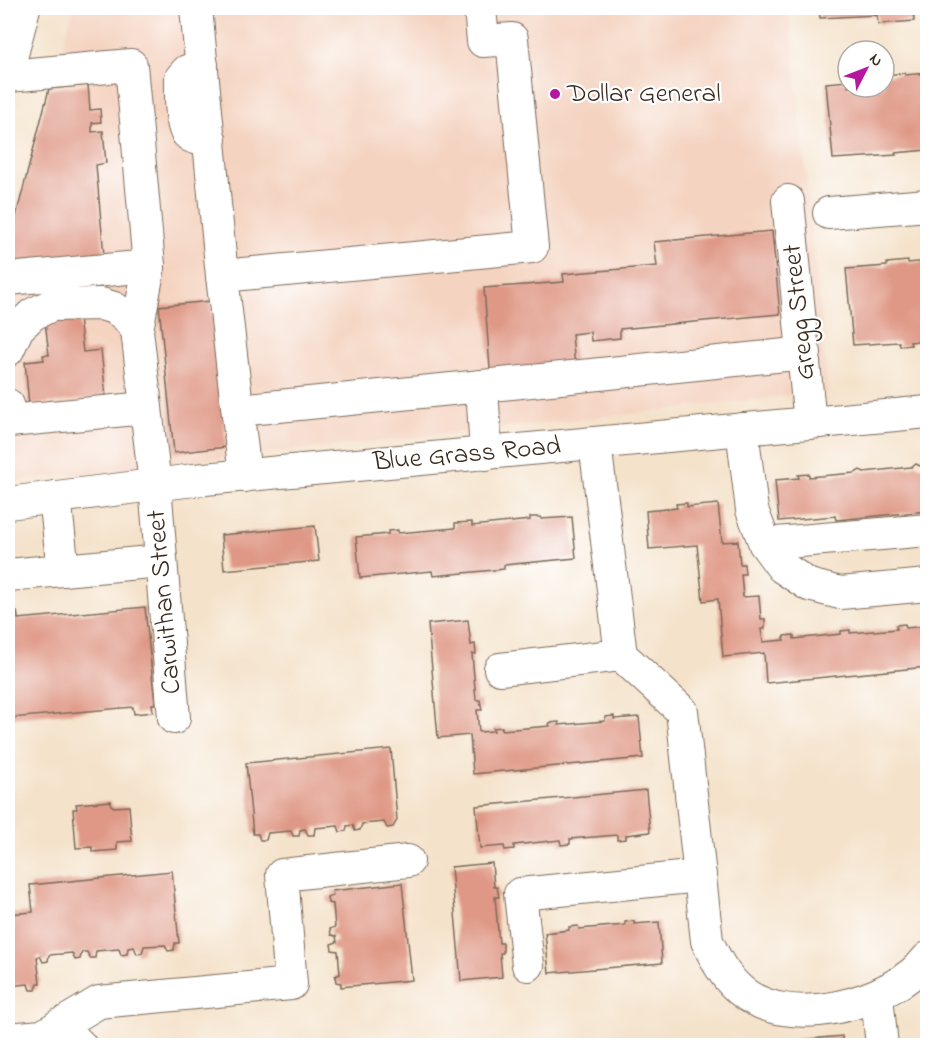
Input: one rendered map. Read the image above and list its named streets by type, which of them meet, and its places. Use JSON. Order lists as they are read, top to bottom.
{
  "streets": {
    "street": ["Gregg Street", "Blue Grass Road", "Carwithan Street"]
  },
  "crossings": [
    ["Gregg Street", "Blue Grass Road"],
    ["Blue Grass Road", "Carwithan Street"]
  ],
  "places": ["Dollar General"],
  "north": "top right"
}
